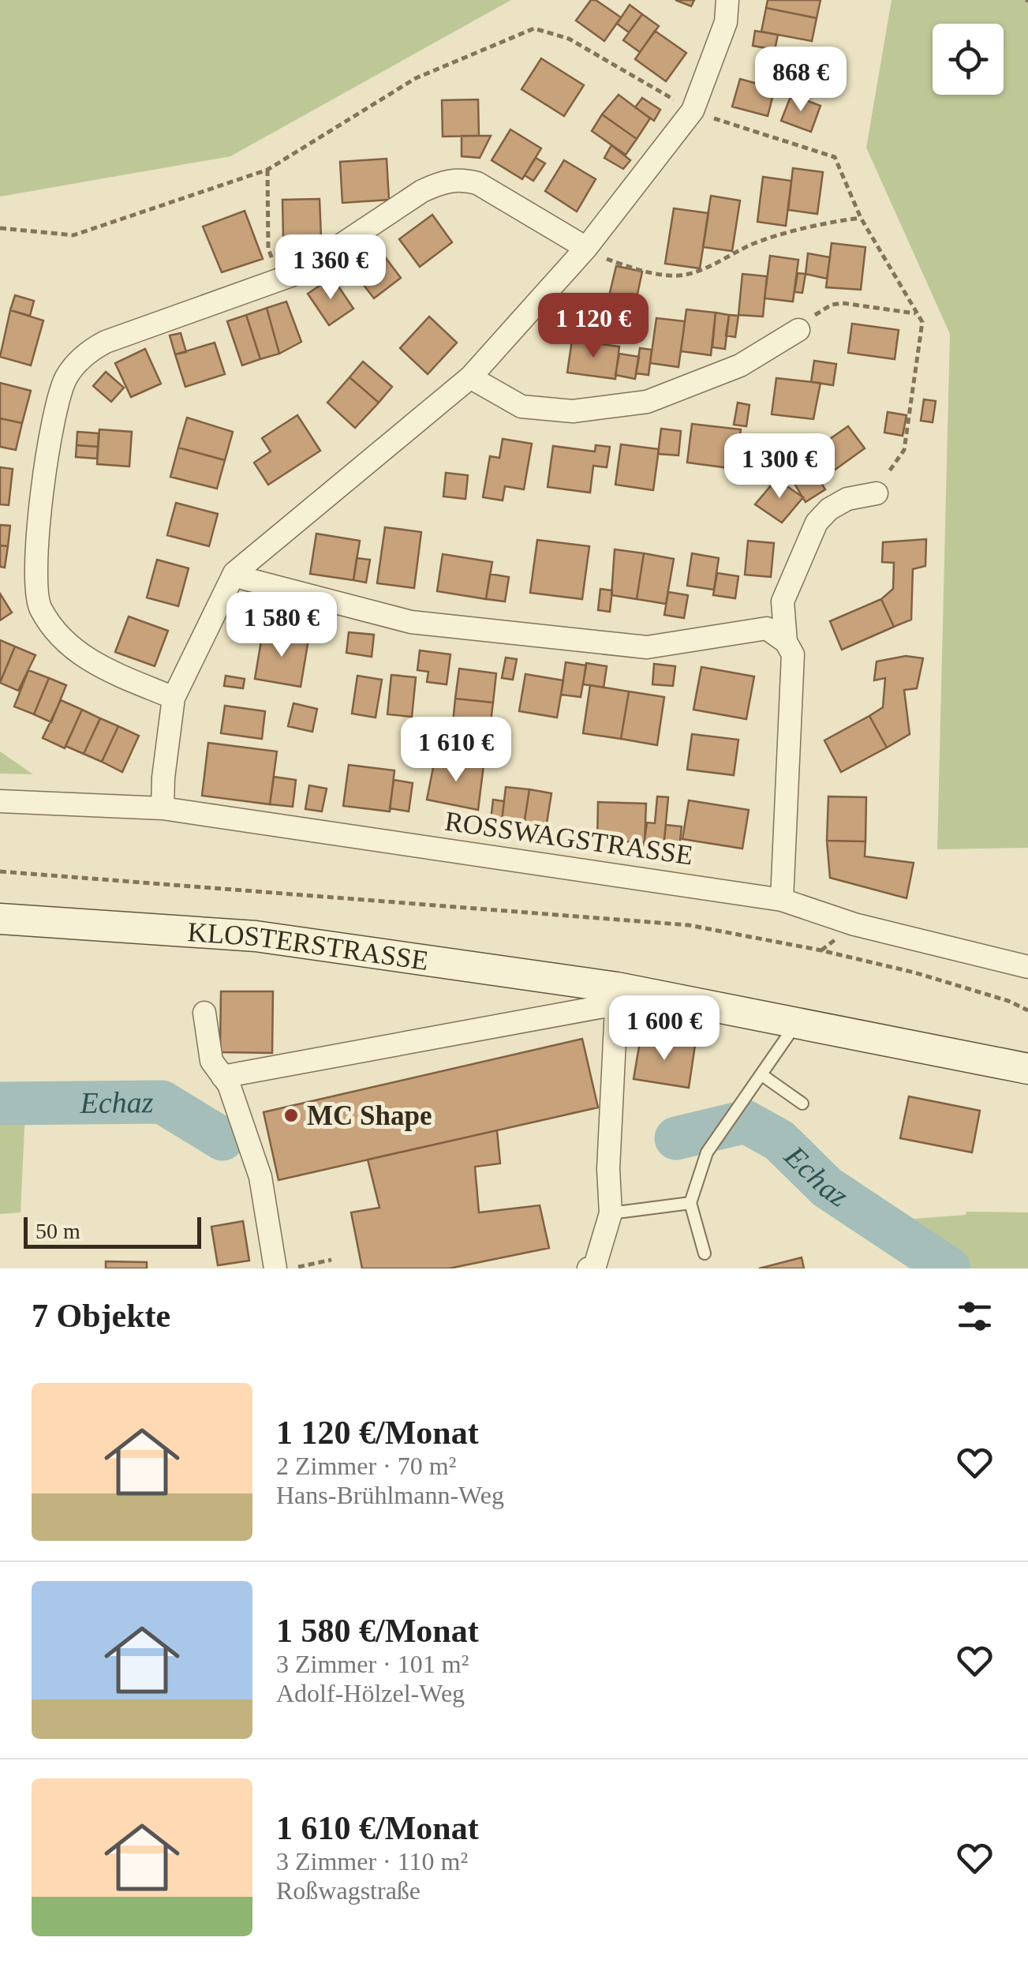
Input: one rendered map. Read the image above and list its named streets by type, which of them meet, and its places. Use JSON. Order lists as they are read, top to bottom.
{
  "streets": {
    "main road": ["KLOSTERSTRASSE"],
    "street": ["ROSSWAGSTRASSE"]
  },
  "water": ["Echaz"],
  "places": ["MC Shape"],
  "scale_bar": "50 m",
  "page": {
    "price": [
      "868 €",
      "1 360 €",
      "1 120 €",
      "1 300 €",
      "1 580 €",
      "1 610 €",
      "1 600 €"
    ],
    "scale": "50 m",
    "heading": "7 Objekte",
    "list": [
      {
        "name": "1 120 €/Monat",
        "note": "2 Zimmer · 70 m² · Hans-Brühlmann-Weg"
      },
      {
        "name": "1 580 €/Monat",
        "note": "3 Zimmer · 101 m² · Adolf-Hölzel-Weg"
      },
      {
        "name": "1 610 €/Monat",
        "note": "3 Zimmer · 110 m² · Roßwagstraße"
      }
    ]
  }
}
